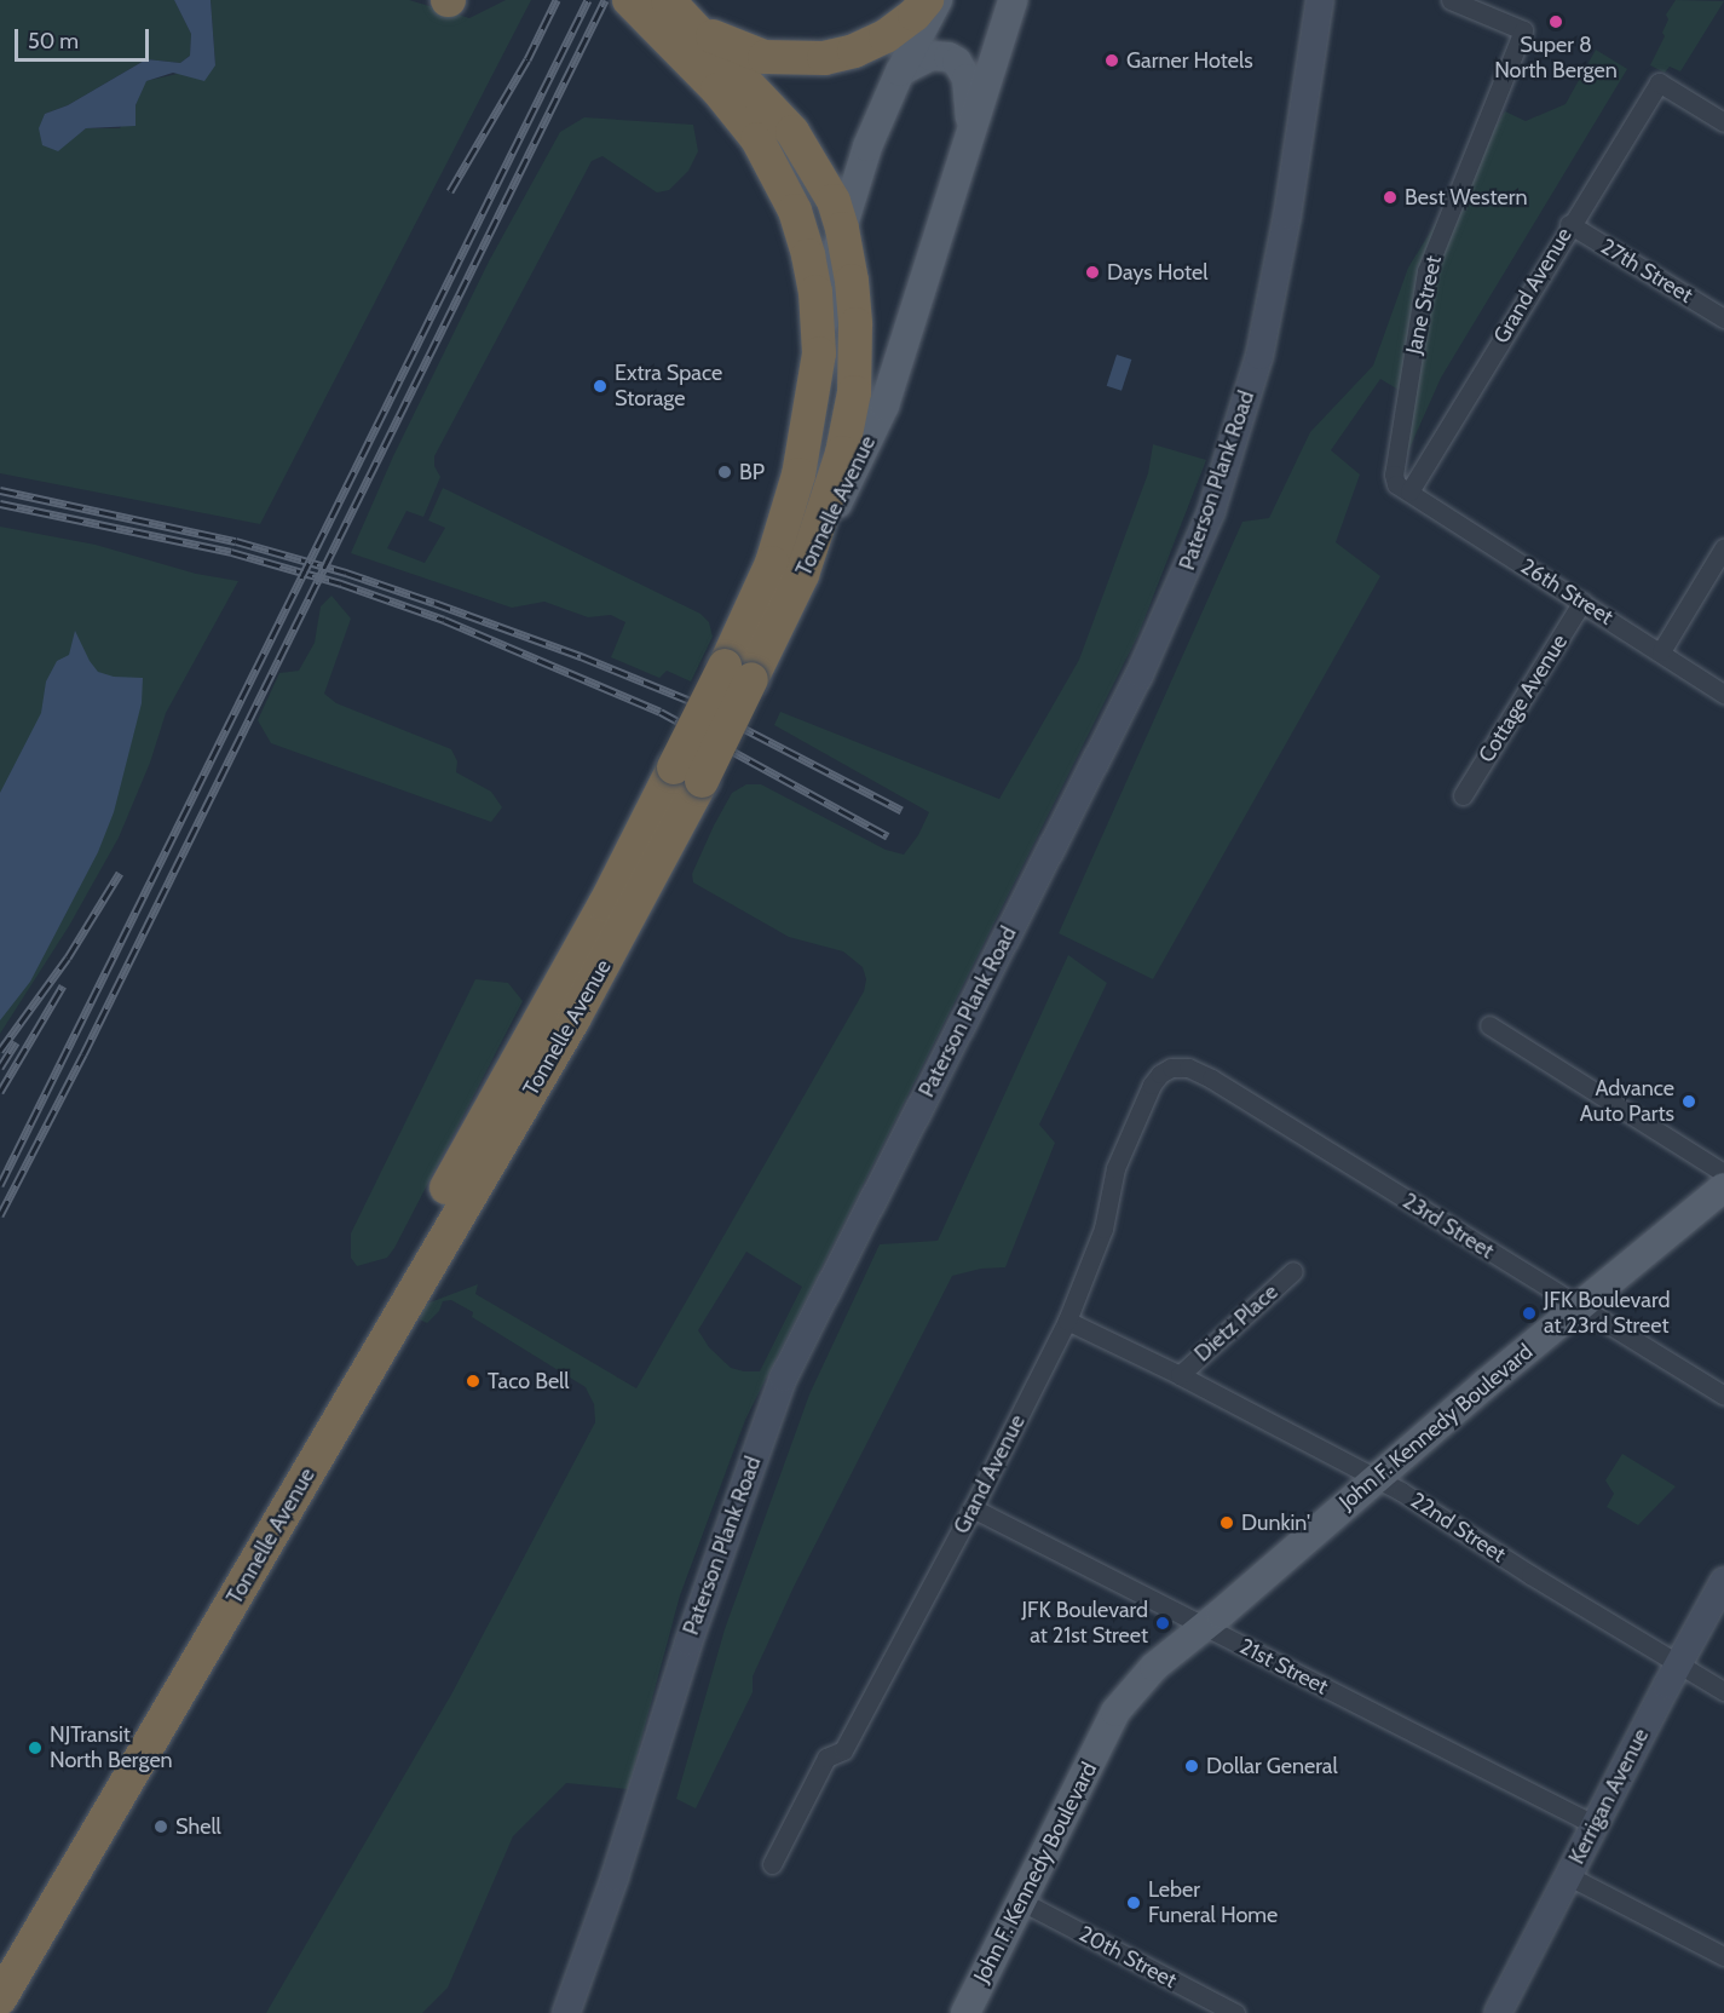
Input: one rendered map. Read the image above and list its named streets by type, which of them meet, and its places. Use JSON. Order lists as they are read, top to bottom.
{
  "streets": {
    "highway": ["Tonnelle Avenue"],
    "main road": ["Paterson Plank Road", "John F. Kennedy Boulevard", "Kerrigan Avenue"],
    "street": [
      "27th Street",
      "Grand Avenue",
      "Jane Street",
      "26th Street",
      "Cottage Avenue",
      "23rd Street",
      "Dietz Place",
      "22nd Street",
      "21st Street",
      "20th Street"
    ]
  },
  "crossings": [
    ["27th Street", "Grand Avenue"],
    ["Grand Avenue", "Jane Street"],
    ["Grand Avenue", "26th Street"],
    ["Grand Avenue", "23rd Street"],
    ["Grand Avenue", "22nd Street"],
    ["Grand Avenue", "21st Street"],
    ["Jane Street", "26th Street"],
    ["26th Street", "Cottage Avenue"],
    ["23rd Street", "John F. Kennedy Boulevard"],
    ["Dietz Place", "22nd Street"],
    ["John F. Kennedy Boulevard", "22nd Street"],
    ["John F. Kennedy Boulevard", "21st Street"],
    ["John F. Kennedy Boulevard", "20th Street"],
    ["22nd Street", "Kerrigan Avenue"],
    ["21st Street", "Kerrigan Avenue"]
  ],
  "places": [
    "Super 8 North Bergen",
    "Garner Hotels",
    "Best Western",
    "Days Hotel",
    "Extra Space Storage",
    "BP",
    "Advance Auto Parts",
    "JFK Boulevard at 23rd Street",
    "Taco Bell",
    "Dunkin'",
    "JFK Boulevard at 21st Street",
    "NJTransit North Bergen",
    "Dollar General",
    "Shell",
    "Leber Funeral Home"
  ],
  "scale_bar": "50 m"
}
